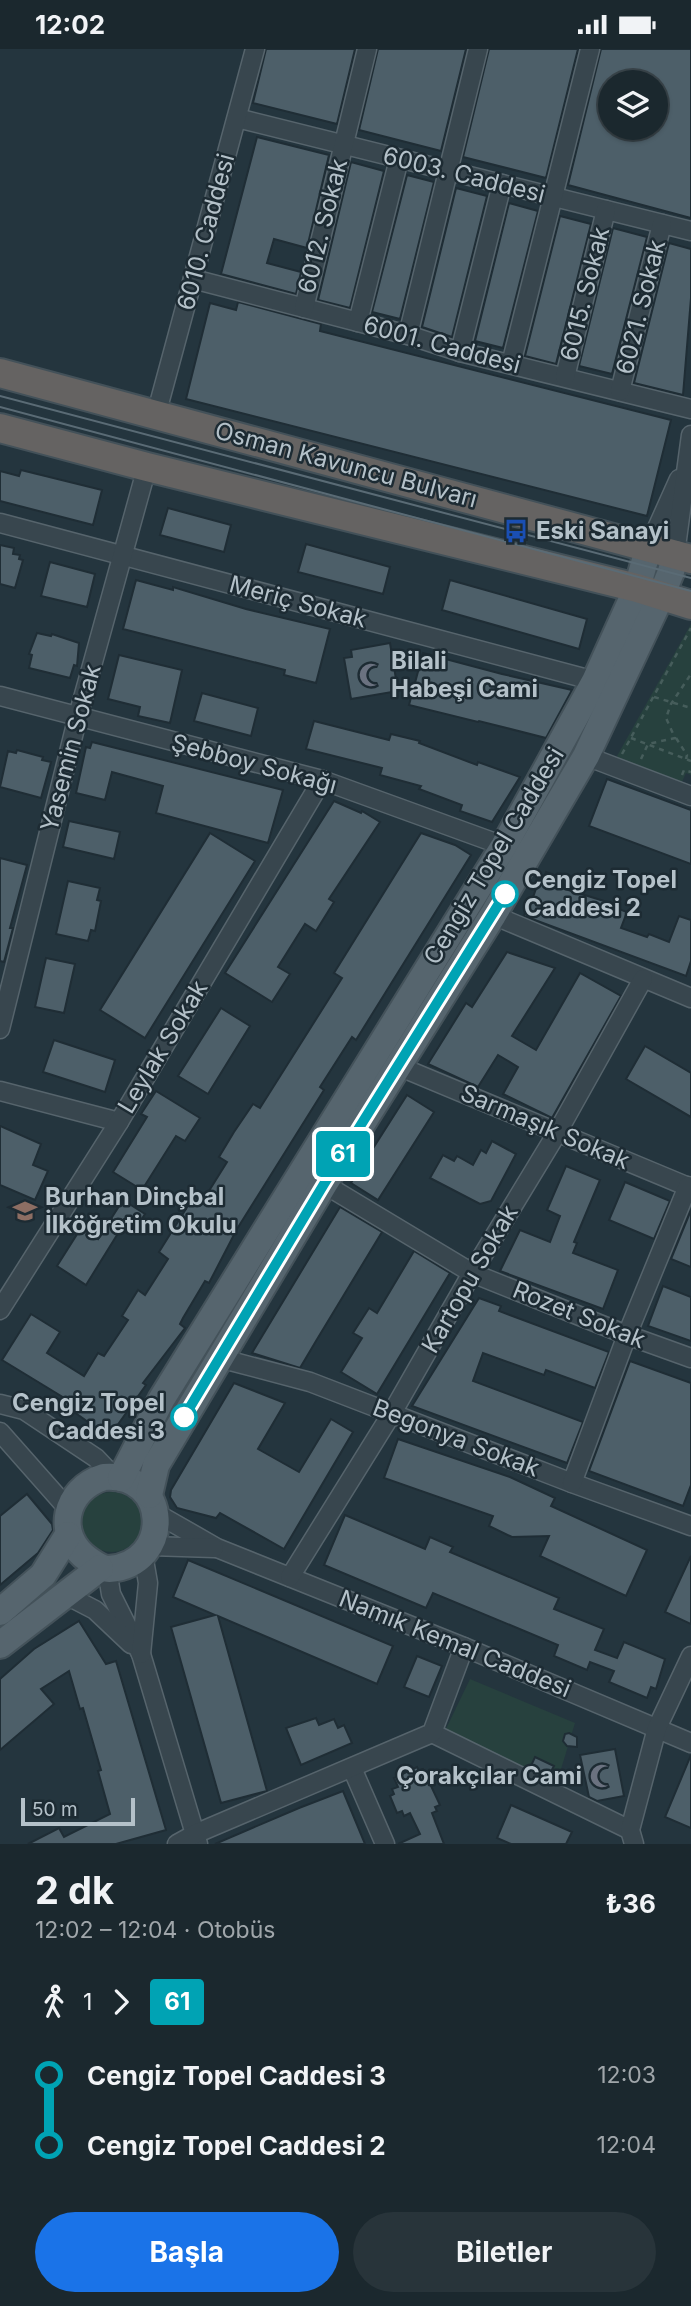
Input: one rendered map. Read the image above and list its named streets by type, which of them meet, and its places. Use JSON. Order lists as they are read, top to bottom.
{
  "streets": {
    "highway": ["Osman Kavuncu Bulvarı"],
    "main road": ["Cengiz Topel Caddesi"],
    "street": [
      "6003. Caddesi",
      "6012. Sokak",
      "6010. Caddesi",
      "6015. Sokak",
      "6021. Sokak",
      "6001. Caddesi",
      "Meriç Sokak",
      "Yasemin Sokak",
      "Şebboy Sokağı",
      "Leylak Sokak",
      "Sarmaşık Sokak",
      "Kartopu Sokak",
      "Rozet Sokak",
      "Begonya Sokak",
      "Namık Kemal Caddesi"
    ]
  },
  "crossings": [
    ["6003. Caddesi", "6012. Sokak"],
    ["6003. Caddesi", "6010. Caddesi"],
    ["6003. Caddesi", "6015. Sokak"],
    ["6003. Caddesi", "6021. Sokak"],
    ["6012. Sokak", "6001. Caddesi"],
    ["6010. Caddesi", "6001. Caddesi"],
    ["6010. Caddesi", "Osman Kavuncu Bulvarı"],
    ["6015. Sokak", "6001. Caddesi"],
    ["6021. Sokak", "6001. Caddesi"],
    ["Osman Kavuncu Bulvarı", "Yasemin Sokak"],
    ["Osman Kavuncu Bulvarı", "Cengiz Topel Caddesi"],
    ["Meriç Sokak", "Yasemin Sokak"],
    ["Meriç Sokak", "Cengiz Topel Caddesi"],
    ["Yasemin Sokak", "Şebboy Sokağı"],
    ["Şebboy Sokağı", "Cengiz Topel Caddesi"],
    ["Şebboy Sokağı", "Leylak Sokak"],
    ["Cengiz Topel Caddesi", "Sarmaşık Sokak"],
    ["Cengiz Topel Caddesi", "Rozet Sokak"],
    ["Cengiz Topel Caddesi", "Begonya Sokak"],
    ["Cengiz Topel Caddesi", "Namık Kemal Caddesi"],
    ["Sarmaşık Sokak", "Kartopu Sokak"],
    ["Kartopu Sokak", "Rozet Sokak"],
    ["Kartopu Sokak", "Begonya Sokak"],
    ["Kartopu Sokak", "Namık Kemal Caddesi"]
  ],
  "places": {
    "bus stop": ["Eski Sanayi"],
    "mosque": ["Bilali Habeşi Cami", "Çorakçılar Cami"],
    "other": ["Cengiz Topel Caddesi 2", "Cengiz Topel Caddesi 3"],
    "school or university": ["Burhan Dinçbal İlköğretim Okulu"]
  },
  "lines": ["bus line 61"],
  "scale_bar": "50 m",
  "page": {
    "status": "12:02",
    "on_map": "61",
    "scale": "50 m",
    "heading": ["2 dk", "12:02 – 12:04 · Otobüs", "₺36"],
    "legs": ["1", "61"],
    "list": [
      {
        "name": "Cengiz Topel Caddesi 3",
        "value": "12:03"
      },
      {
        "name": "Cengiz Topel Caddesi 2",
        "value": "12:04"
      }
    ],
    "buttons": ["Başla", "Biletler"]
  }
}
